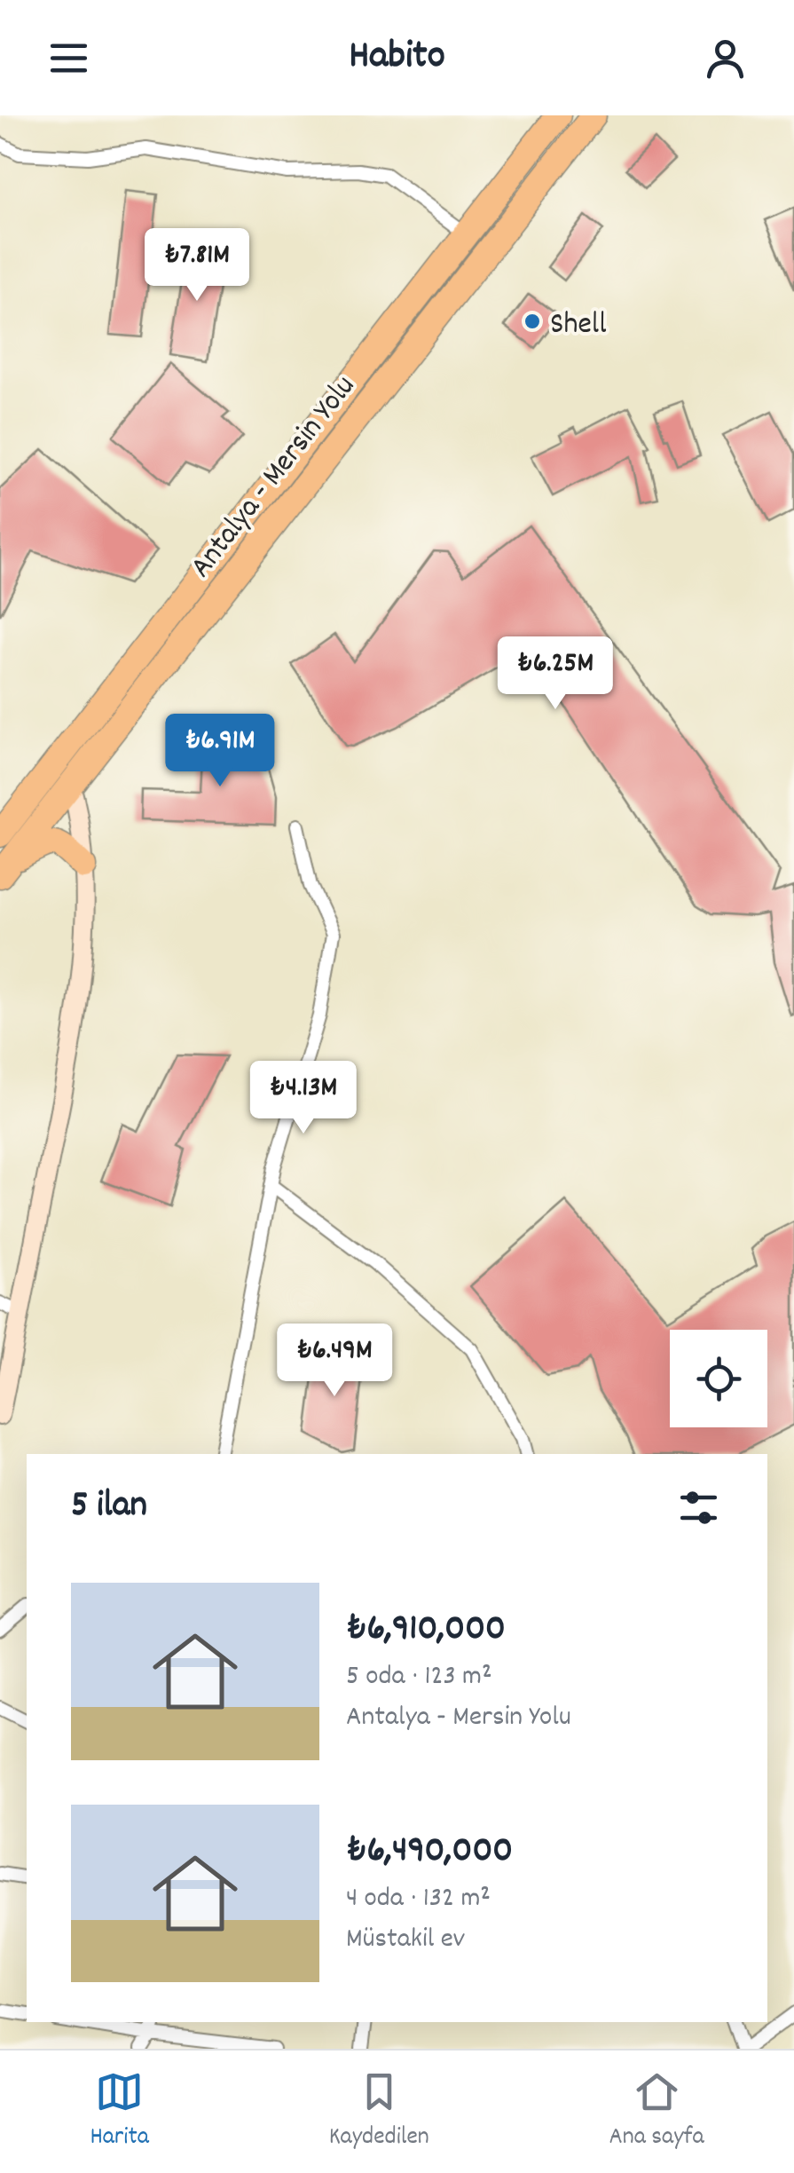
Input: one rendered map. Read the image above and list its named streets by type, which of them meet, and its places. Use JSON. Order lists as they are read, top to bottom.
{
  "streets": {
    "highway": ["Antalya - Mersin Yolu"]
  },
  "places": ["Shell"],
  "page": {
    "header": "Habito",
    "price": [
      "₺7.81M",
      "₺6.25M",
      "₺6.91M",
      "₺4.13M",
      "₺6.49M"
    ],
    "heading": "5 ilan",
    "list": [
      {
        "name": "₺6,910,000",
        "note": "5 oda · 123 m² · Antalya - Mersin Yolu"
      },
      {
        "name": "₺6,490,000",
        "note": "4 oda · 132 m² · Müstakil ev"
      }
    ],
    "tabs": ["Harita", "Kaydedilen", "Ana sayfa"]
  }
}
